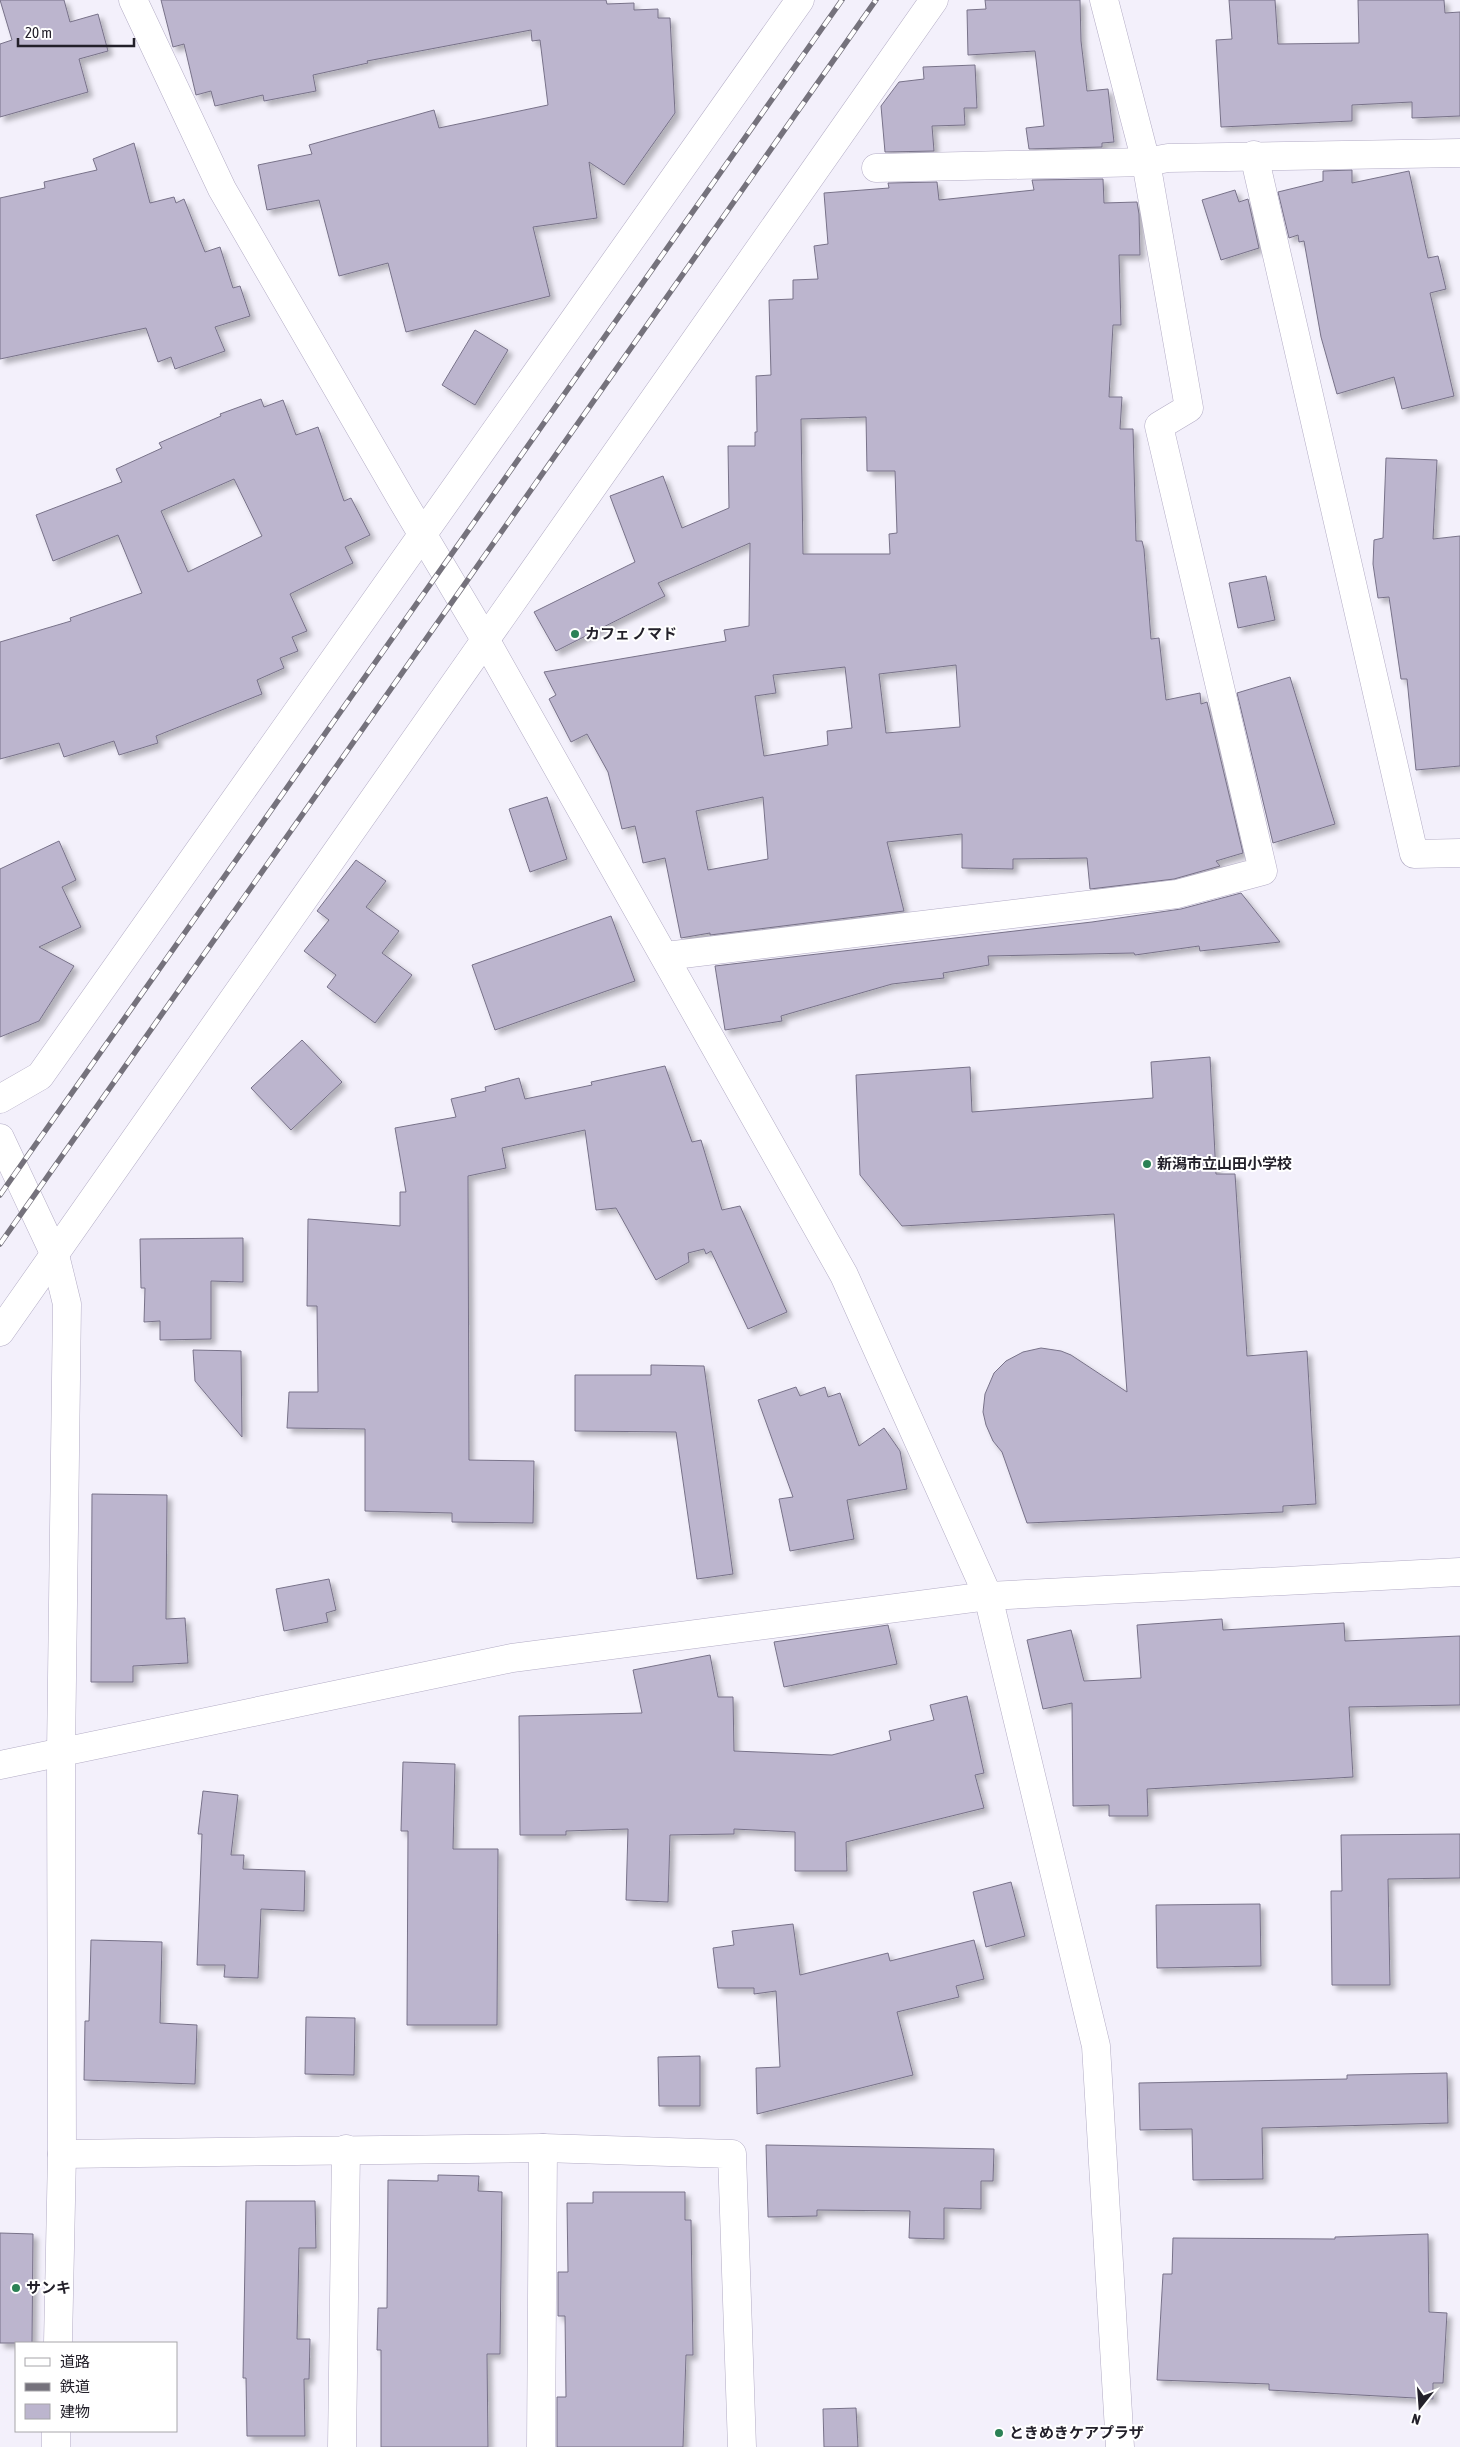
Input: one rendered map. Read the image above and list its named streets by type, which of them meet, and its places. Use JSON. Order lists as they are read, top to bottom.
{
  "places": [
    "カフェ ノマド",
    "新潟市立山田小学校",
    "サンキ",
    "ときめきケアプラザ"
  ],
  "legend": ["道路", "鉄道", "建物"],
  "scale_bar": "20 m",
  "north": "bottom"
}
